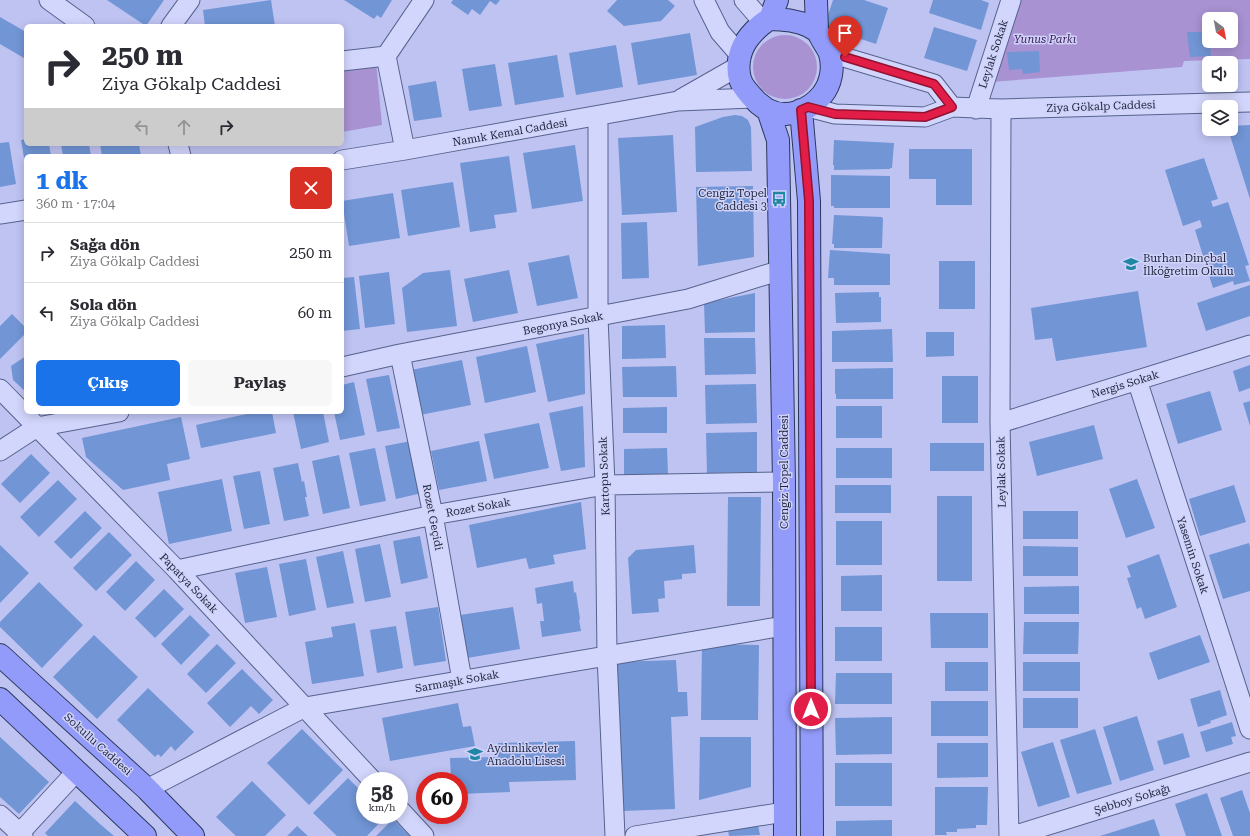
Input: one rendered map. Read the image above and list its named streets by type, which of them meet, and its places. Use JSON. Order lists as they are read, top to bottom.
{
  "streets": {
    "main road": ["Cengiz Topel Caddesi", "Sokullu Caddesi"],
    "street": [
      "Leylak Sokak",
      "Ziya Gökalp Caddesi",
      "Namık Kemal Caddesi",
      "Begonya Sokak",
      "Nergis Sokak",
      "Kartopu Sokak",
      "Rozet Sokak",
      "Rozet Geçidi",
      "Yasemin Sokak",
      "Papatya Sokak",
      "Sarmaşık Sokak",
      "Şebboy Sokağı"
    ]
  },
  "crossings": [
    ["Leylak Sokak", "Ziya Gökalp Caddesi"],
    ["Leylak Sokak", "Nergis Sokak"],
    ["Ziya Gökalp Caddesi", "Namık Kemal Caddesi"],
    ["Ziya Gökalp Caddesi", "Cengiz Topel Caddesi"],
    ["Namık Kemal Caddesi", "Cengiz Topel Caddesi"],
    ["Namık Kemal Caddesi", "Kartopu Sokak"],
    ["Begonya Sokak", "Cengiz Topel Caddesi"],
    ["Begonya Sokak", "Kartopu Sokak"],
    ["Begonya Sokak", "Rozet Geçidi"],
    ["Nergis Sokak", "Yasemin Sokak"],
    ["Cengiz Topel Caddesi", "Rozet Sokak"],
    ["Cengiz Topel Caddesi", "Sarmaşık Sokak"],
    ["Kartopu Sokak", "Rozet Sokak"],
    ["Kartopu Sokak", "Sarmaşık Sokak"],
    ["Rozet Sokak", "Rozet Geçidi"],
    ["Rozet Sokak", "Papatya Sokak"],
    ["Rozet Geçidi", "Sarmaşık Sokak"],
    ["Papatya Sokak", "Sarmaşık Sokak"],
    ["Sarmaşık Sokak", "Sokullu Caddesi"]
  ],
  "parks": ["Yunus Parkı"],
  "places": {
    "bus stop": ["Cengiz Topel Caddesi 3"],
    "school or university": ["Burhan Dinçbal İlköğretim Okulu", "Aydınlıkevler Anadolu Lisesi"]
  },
  "north": "bottom right",
  "page": {
    "turn": ["250 m", "Ziya Gökalp Caddesi"],
    "heading": ["1 dk", "360 m · 17:04"],
    "list": [
      {
        "name": "Sağa dön",
        "note": "Ziya Gökalp Caddesi",
        "value": "250 m"
      },
      {
        "name": "Sola dön",
        "note": "Ziya Gökalp Caddesi",
        "value": "60 m"
      }
    ],
    "buttons": ["Çıkış", "Paylaş"],
    "speed": "58 km/h",
    "limit": "60"
  }
}
